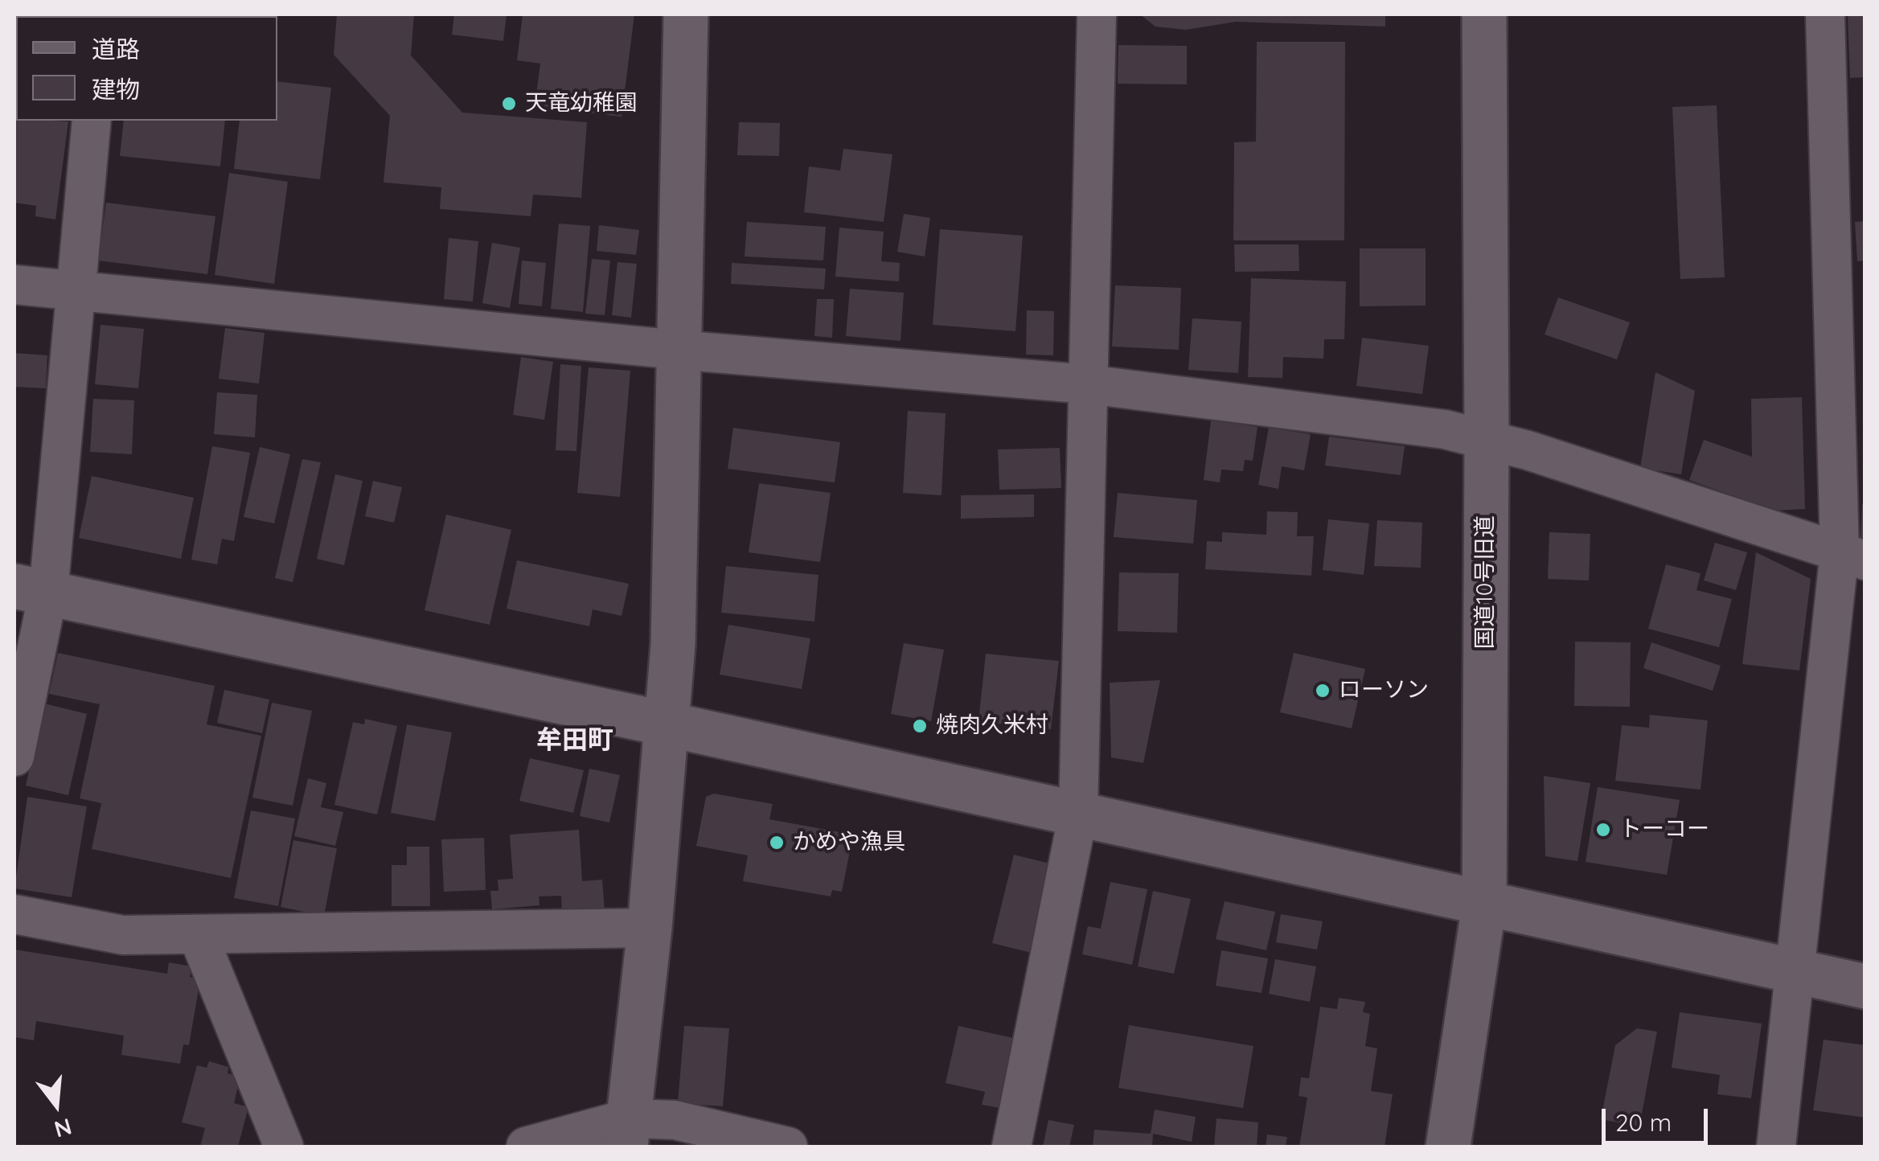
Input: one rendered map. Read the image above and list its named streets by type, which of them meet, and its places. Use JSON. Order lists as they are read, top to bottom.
{
  "streets": {
    "street": ["国道10号旧道"]
  },
  "districts": ["牟田町"],
  "places": [
    "天竜幼稚園",
    "ローソン",
    "焼肉久米村",
    "トーコー",
    "かめや漁具"
  ],
  "legend": ["道路", "建物"],
  "scale_bar": "20 m",
  "north": "bottom"
}
